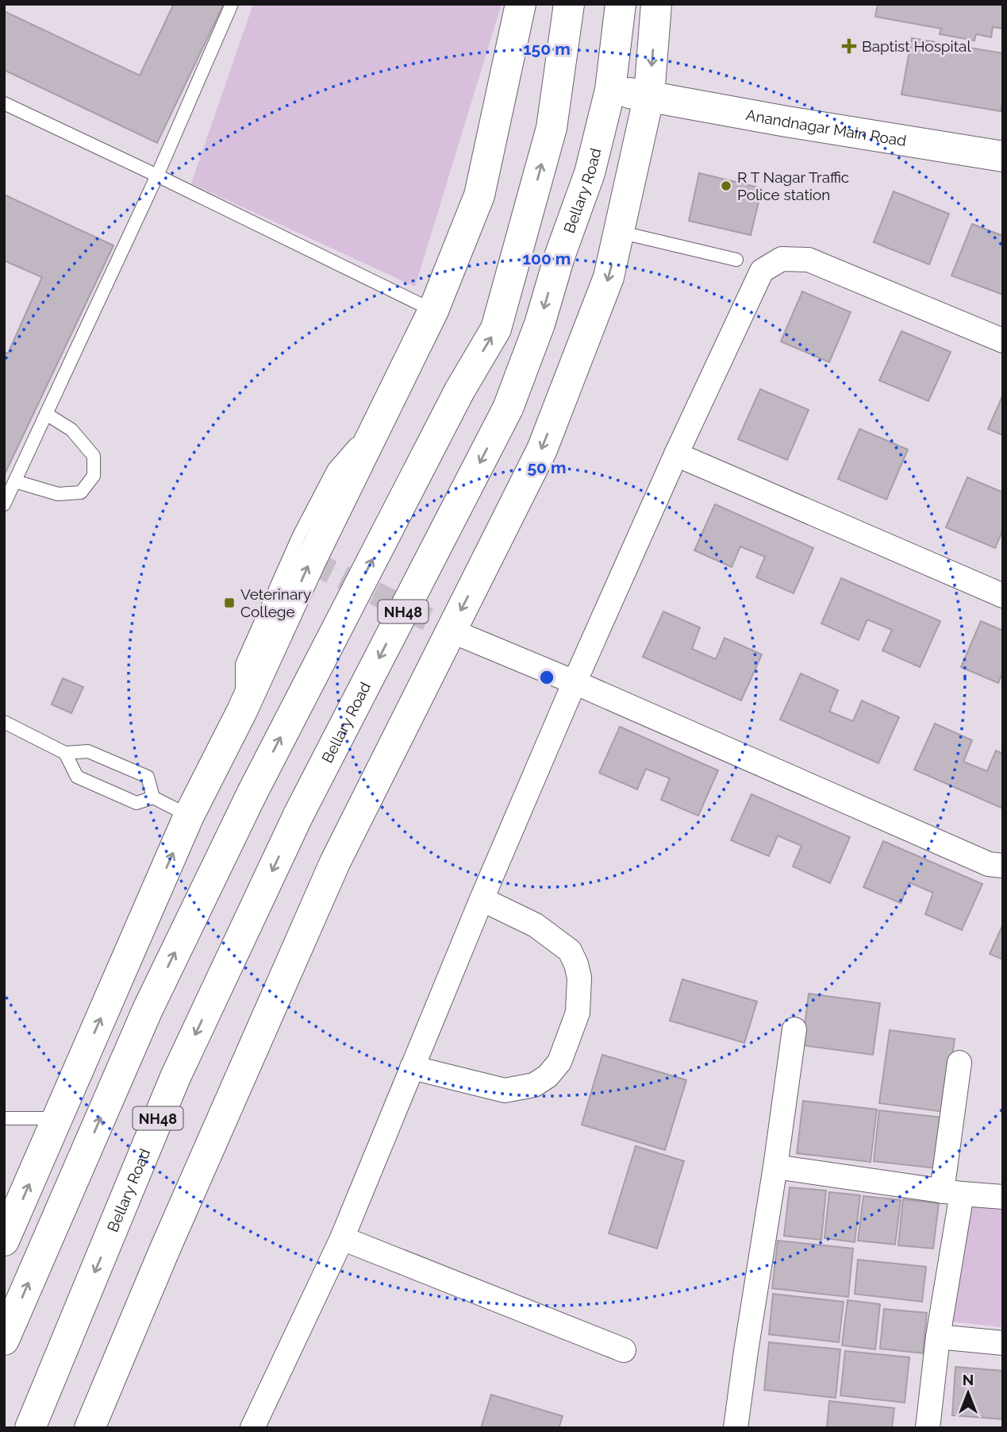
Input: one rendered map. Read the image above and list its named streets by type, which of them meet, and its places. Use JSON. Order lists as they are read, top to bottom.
{
  "streets": {
    "main road": ["Anandnagar Main Road", "Bellary Road", "NH48"]
  },
  "crossings": [
    ["Anandnagar Main Road", "Bellary Road"]
  ],
  "places": {
    "health": ["Baptist Hospital"],
    "other": ["R T Nagar Traffic Police station"],
    "transit": ["Veterinary College"]
  },
  "north": "top",
  "rings": ["150 m", "100 m", "50 m"]
}
